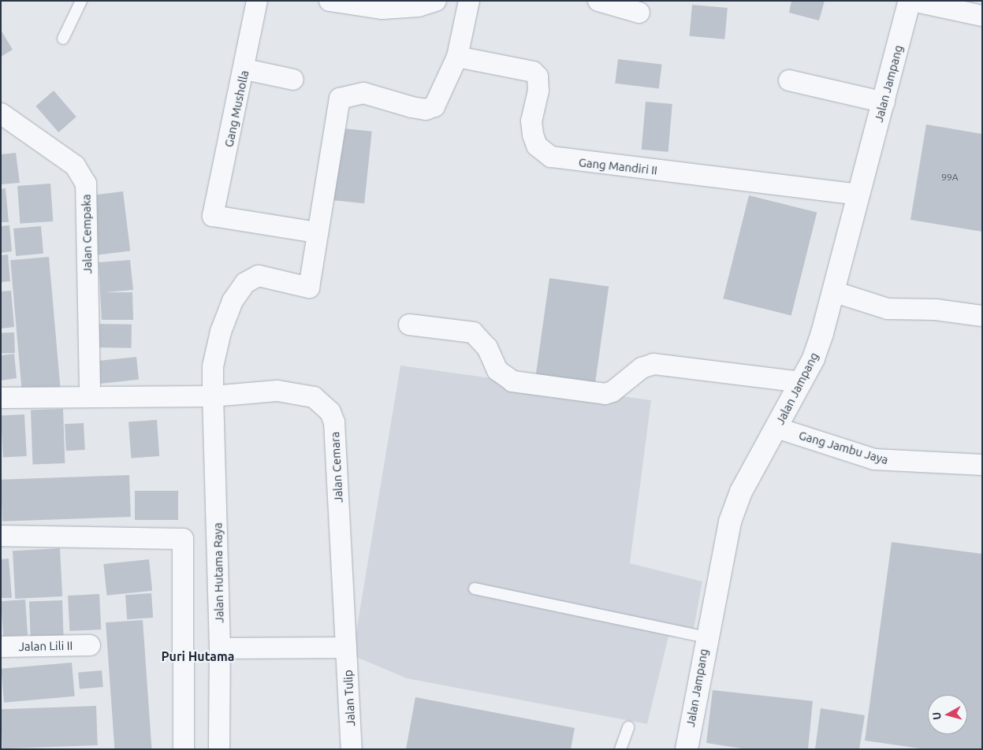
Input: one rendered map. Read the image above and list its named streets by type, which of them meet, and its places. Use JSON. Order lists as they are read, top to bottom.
{
  "streets": {
    "street": [
      "Jalan Jampang",
      "Gang Musholla",
      "Gang Mandiri II",
      "Jalan Cempaka",
      "Gang Jambu Jaya",
      "Jalan Cemara",
      "Jalan Hutama Raya",
      "Jalan Lili II",
      "Jalan Tulip"
    ]
  },
  "crossings": [
    ["Jalan Jampang", "Gang Mandiri II"],
    ["Jalan Jampang", "Gang Jambu Jaya"],
    ["Gang Musholla", "Jalan Hutama Raya"],
    ["Jalan Cempaka", "Jalan Cemara"],
    ["Jalan Cemara", "Jalan Hutama Raya"],
    ["Jalan Cemara", "Jalan Tulip"]
  ],
  "districts": ["Puri Hutama"],
  "house_numbers": ["99A"],
  "north": "left"
}
